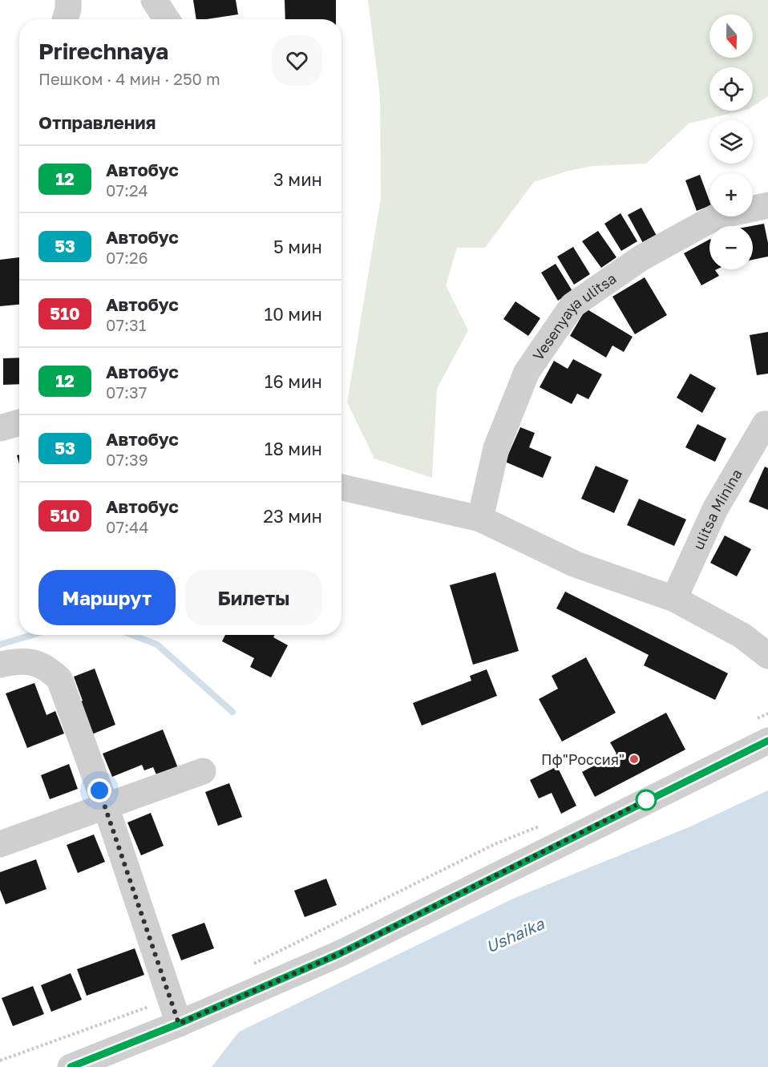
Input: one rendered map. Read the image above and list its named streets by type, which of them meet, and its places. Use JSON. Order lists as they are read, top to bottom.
{
  "streets": {
    "street": ["Vesenyaya ulitsa", "ulitsa Minina"]
  },
  "water": ["Ushaika"],
  "places": ["Пф\"Россия\""],
  "lines": ["bus line 12"],
  "north": "bottom",
  "page": {
    "map_buttons": ["+", "−"],
    "heading": [
      ["Prirechnaya", "Пешком · 4 мин · 250 m"],
      "Отправления"
    ],
    "list": [
      {
        "mark": "12",
        "name": "Автобус",
        "note": "07:24",
        "value": "3 мин"
      },
      {
        "mark": "53",
        "name": "Автобус",
        "note": "07:26",
        "value": "5 мин"
      },
      {
        "mark": "510",
        "name": "Автобус",
        "note": "07:31",
        "value": "10 мин"
      },
      {
        "mark": "12",
        "name": "Автобус",
        "note": "07:37",
        "value": "16 мин"
      },
      {
        "mark": "53",
        "name": "Автобус",
        "note": "07:39",
        "value": "18 мин"
      },
      {
        "mark": "510",
        "name": "Автобус",
        "note": "07:44",
        "value": "23 мин"
      }
    ],
    "buttons": ["Маршрут", "Билеты"]
  }
}
